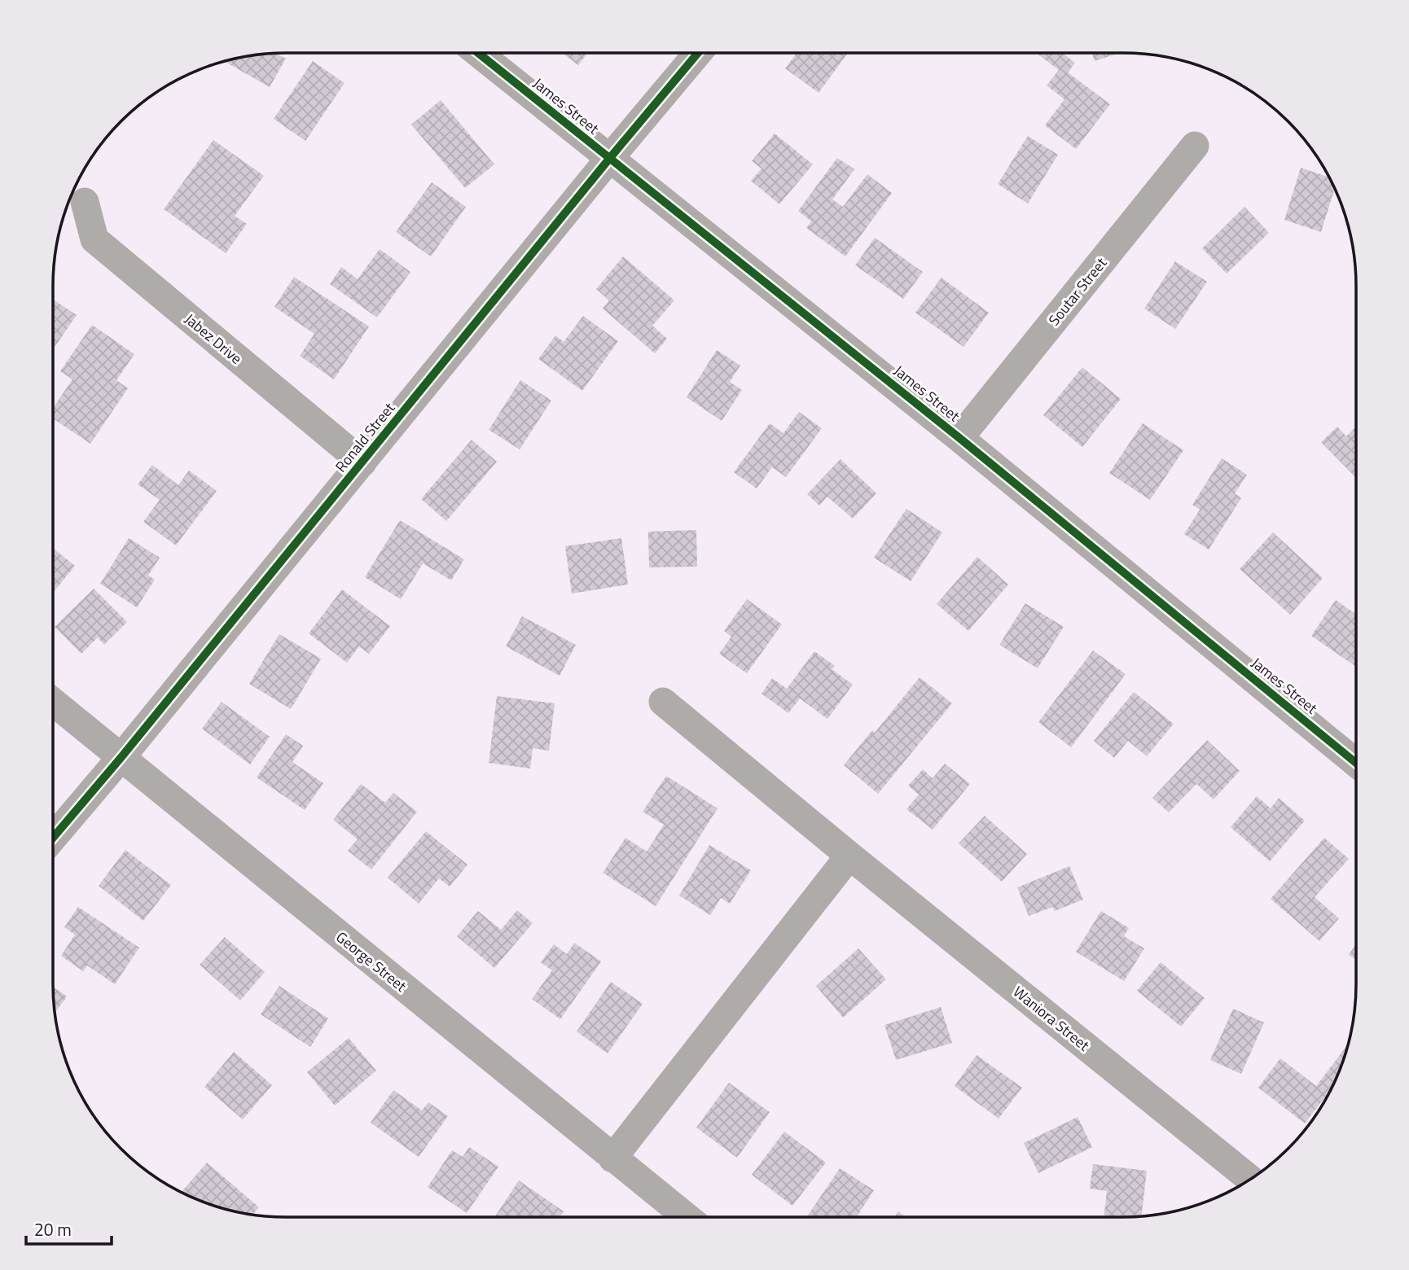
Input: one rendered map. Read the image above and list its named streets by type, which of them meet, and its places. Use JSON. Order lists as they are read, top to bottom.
{
  "streets": {
    "street": [
      "James Street",
      "Soutar Street",
      "Jabez Drive",
      "Ronald Street",
      "George Street",
      "Waniora Street"
    ]
  },
  "crossings": [
    ["James Street", "Soutar Street"],
    ["James Street", "Ronald Street"],
    ["Jabez Drive", "Ronald Street"],
    ["Ronald Street", "George Street"]
  ],
  "scale_bar": "20 m"
}
